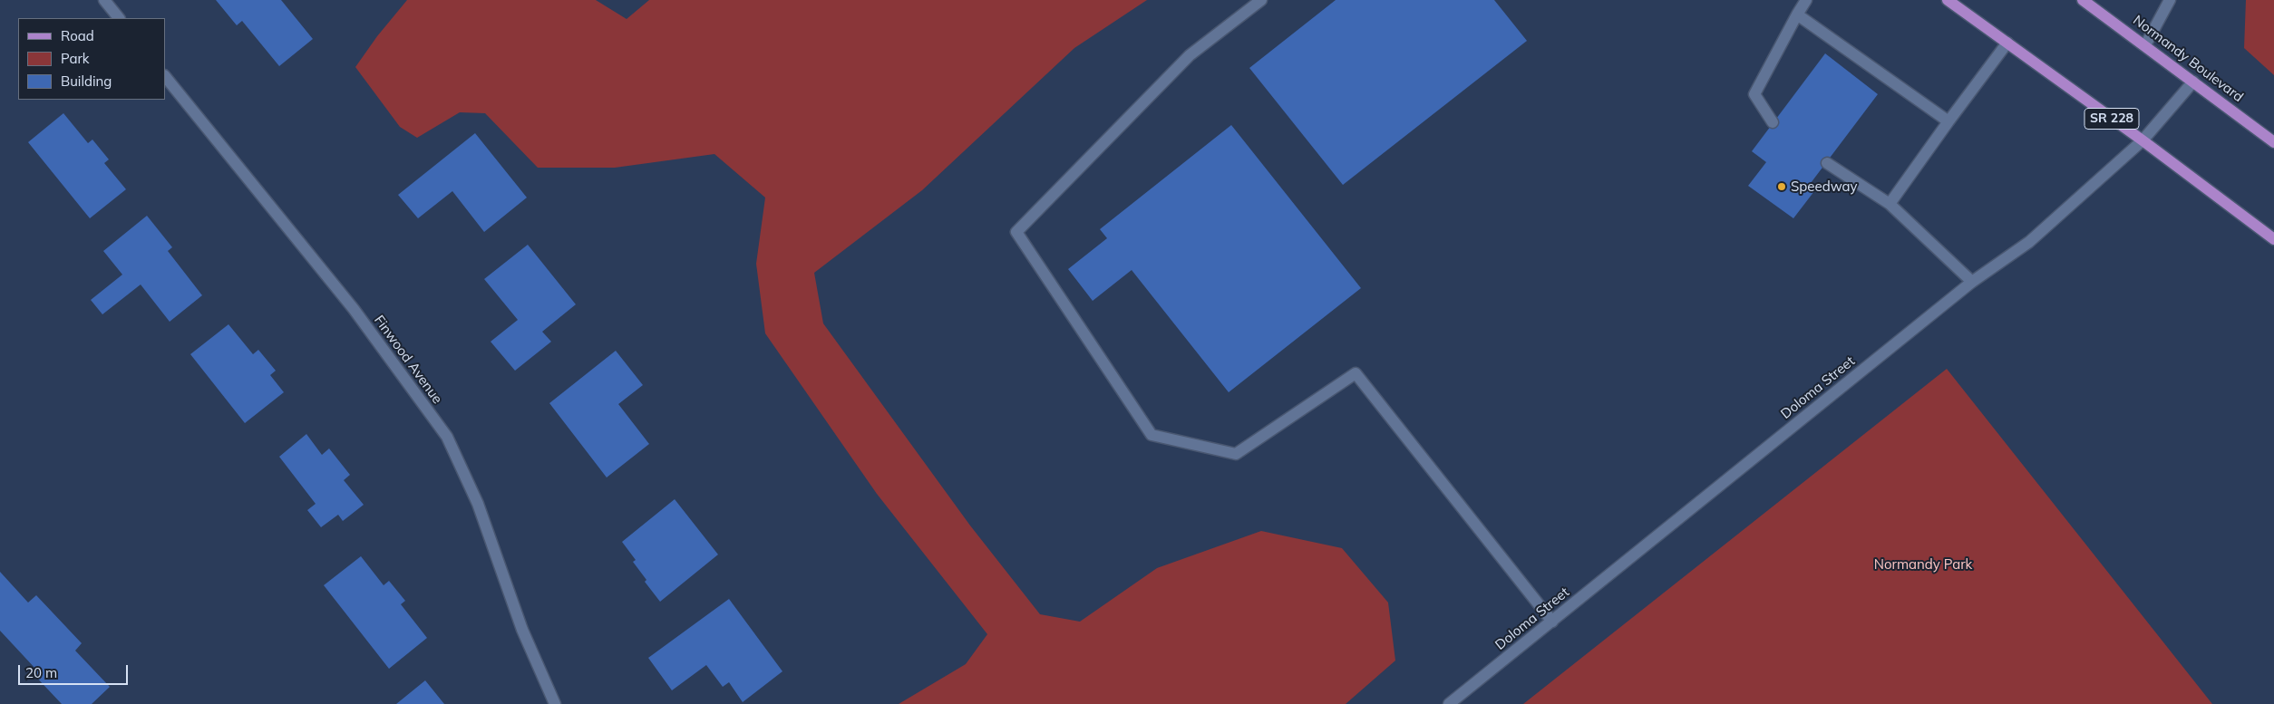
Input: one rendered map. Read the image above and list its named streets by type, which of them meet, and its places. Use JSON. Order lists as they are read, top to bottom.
{
  "streets": {
    "main road": ["Normandy Boulevard", "SR 228"],
    "street": ["Finwood Avenue", "Doloma Street"]
  },
  "crossings": [
    ["Normandy Boulevard", "Doloma Street"],
    ["SR 228", "Doloma Street"]
  ],
  "parks": ["Normandy Park"],
  "places": ["Speedway"],
  "legend": ["Road", "Park", "Building"],
  "scale_bar": "20 m"
}
